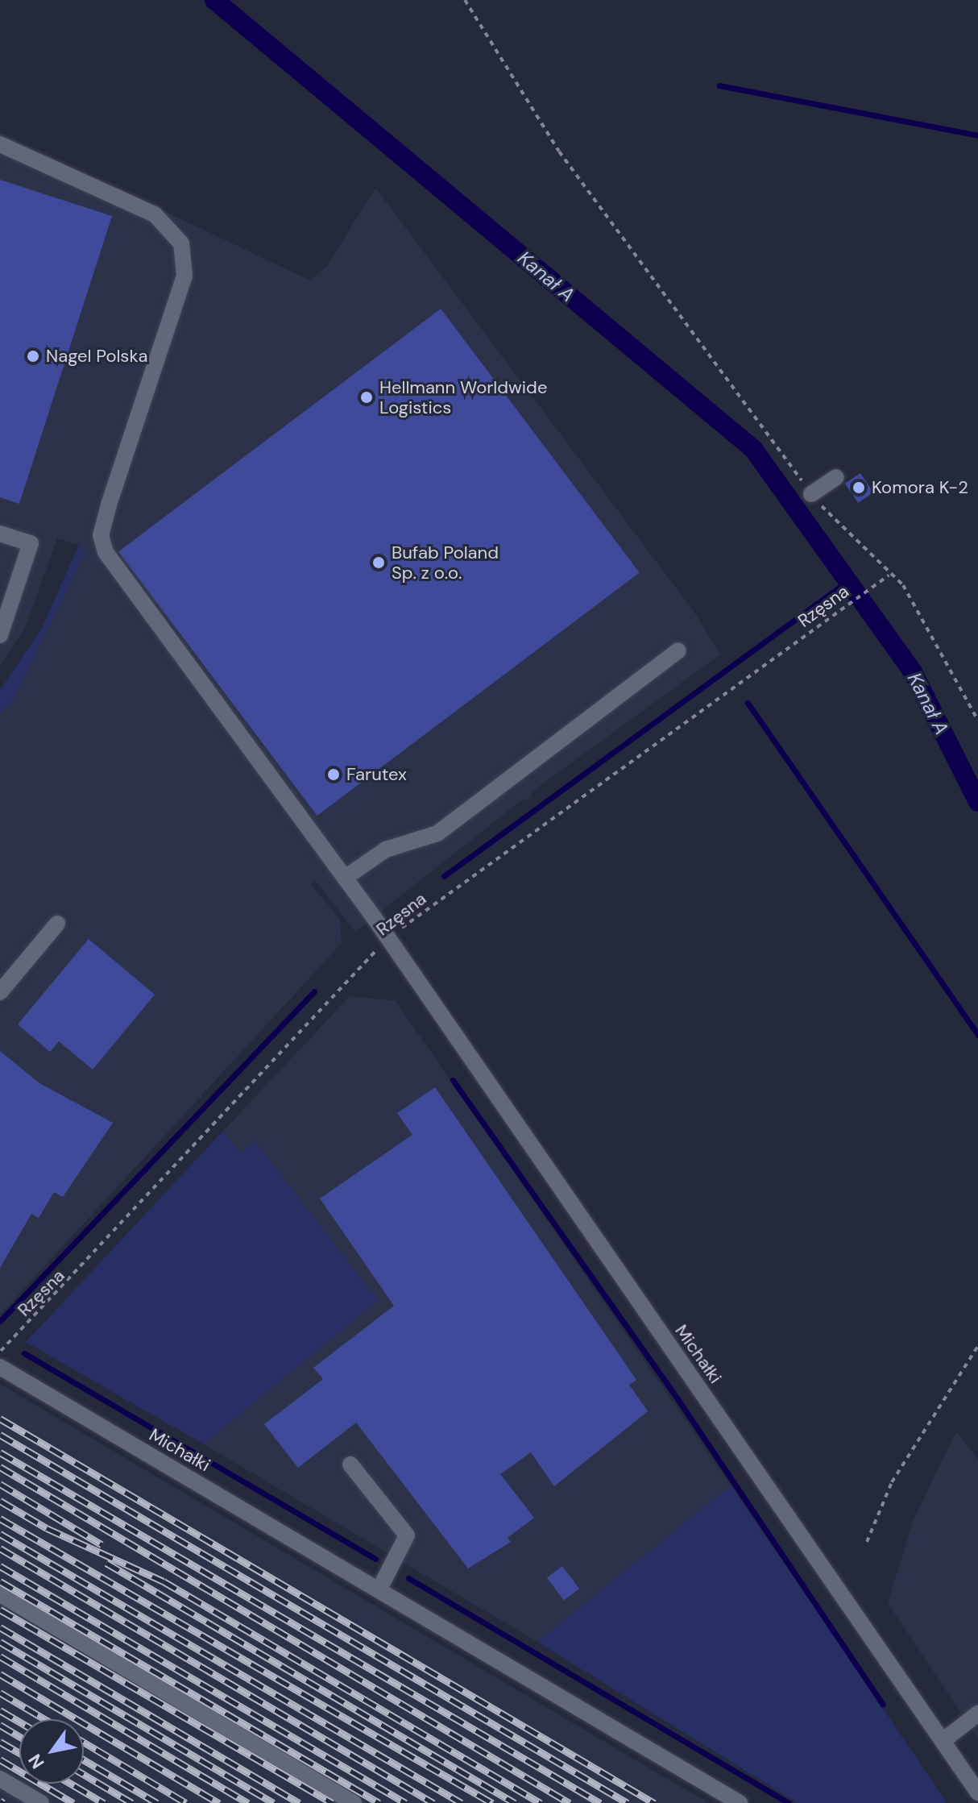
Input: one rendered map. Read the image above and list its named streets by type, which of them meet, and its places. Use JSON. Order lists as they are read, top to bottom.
{
  "streets": {
    "street": ["Michałki"],
    "path": ["Rzęsna"]
  },
  "crossings": [
    ["Rzęsna", "Michałki"]
  ],
  "water": ["Kanał A"],
  "places": [
    "Nagel Polska",
    "Hellmann Worldwide Logistics",
    "Komora K-2",
    "Bufab Poland Sp. z o.o.",
    "Farutex"
  ],
  "north": "bottom left"
}
